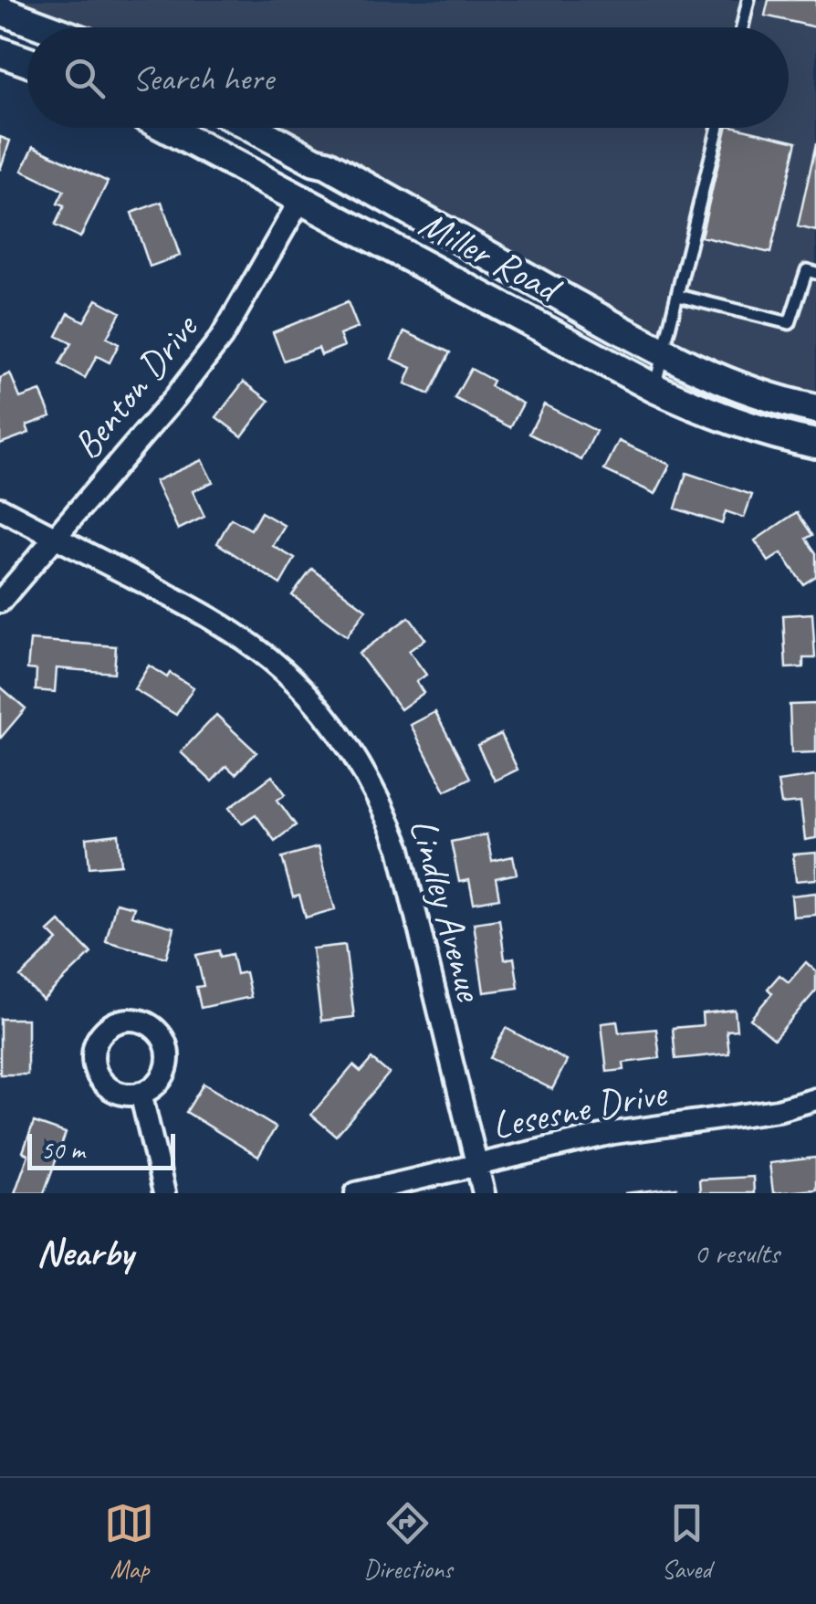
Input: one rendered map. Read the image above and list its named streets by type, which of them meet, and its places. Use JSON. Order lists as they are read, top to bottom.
{
  "streets": {
    "street": [
      "Miller Road",
      "Benton Drive",
      "Lindley Avenue",
      "Lesesne Drive"
    ]
  },
  "crossings": [
    ["Miller Road", "Benton Drive"],
    ["Benton Drive", "Lindley Avenue"],
    ["Lindley Avenue", "Lesesne Drive"]
  ],
  "scale_bar": "50 m",
  "page": {
    "search": "Search here",
    "scale": "50 m",
    "heading": ["Nearby", "0 results"],
    "nav": ["Map", "Directions", "Saved"]
  }
}
